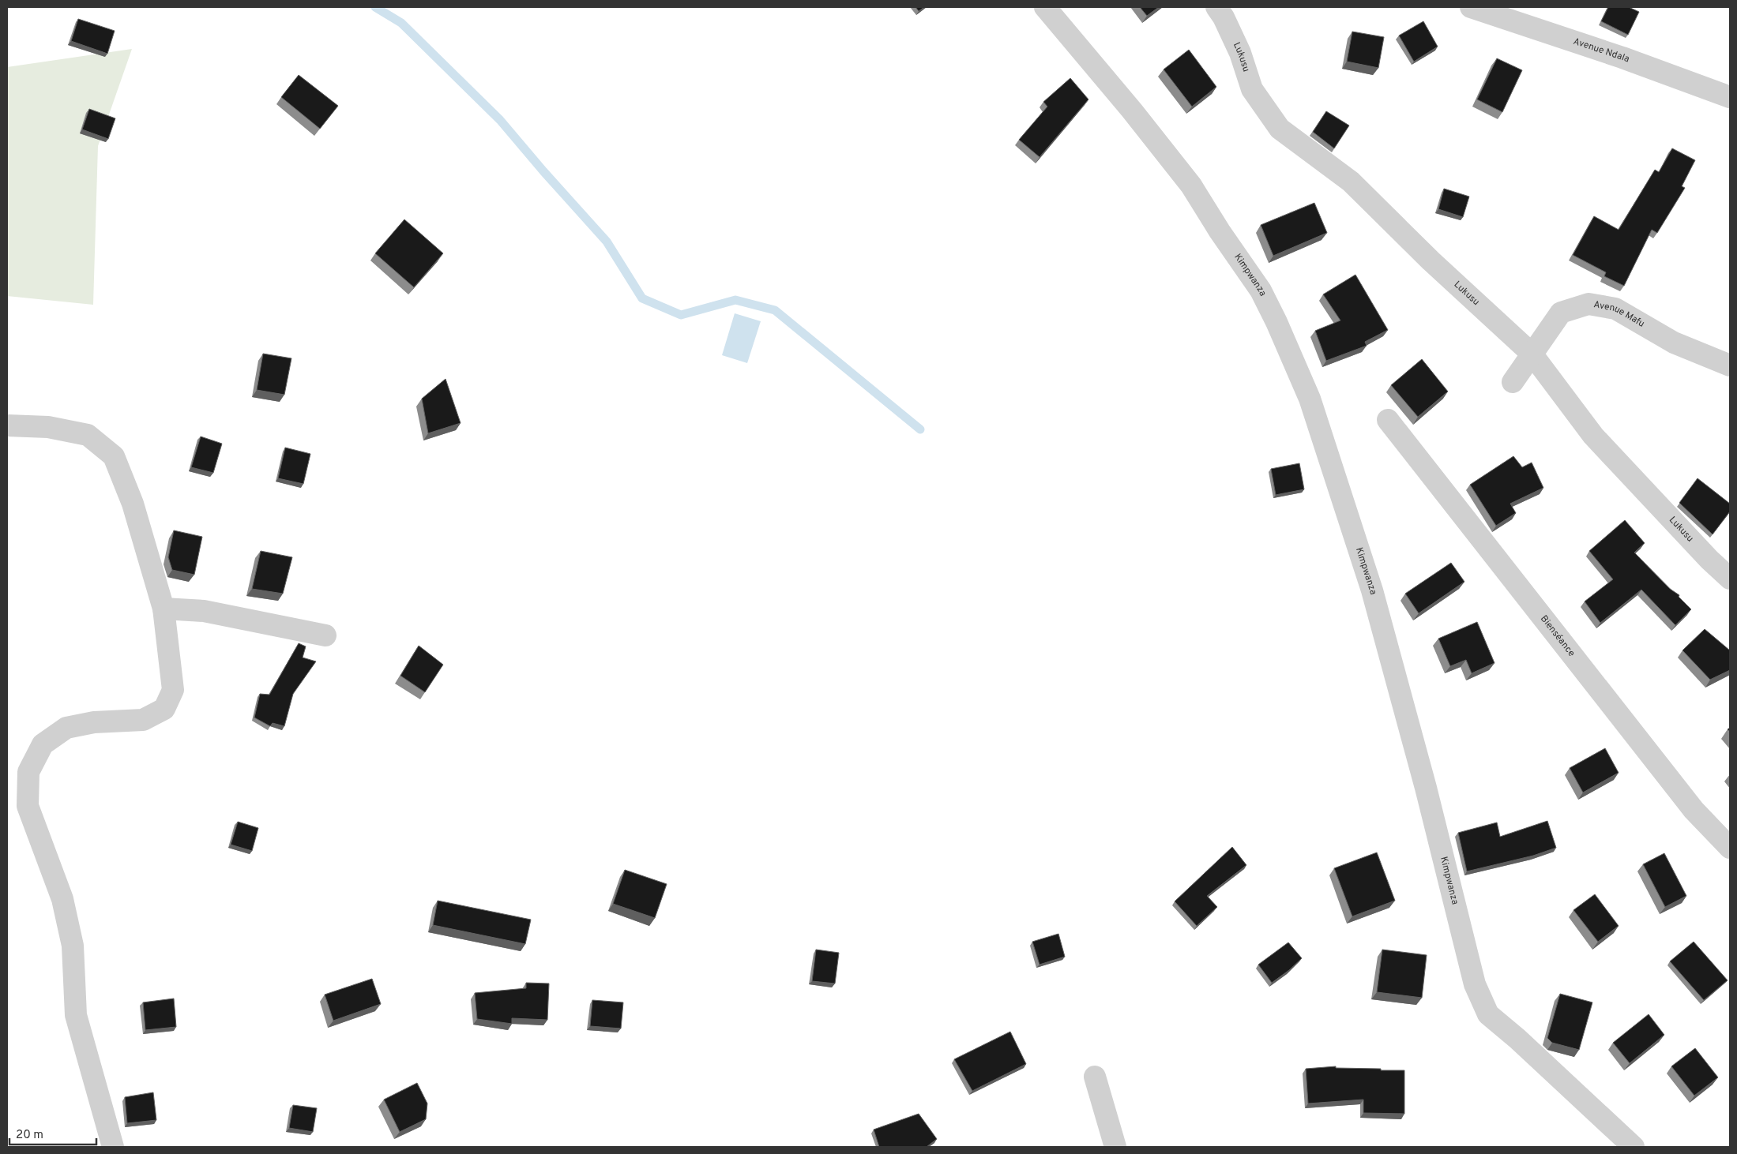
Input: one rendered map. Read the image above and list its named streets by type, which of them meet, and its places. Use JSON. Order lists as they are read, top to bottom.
{
  "streets": {
    "street": [
      "Avenue Ndala",
      "Lukusu",
      "Kimpwanza",
      "Avenue Mafu",
      "Bienséance"
    ]
  },
  "crossings": [
    ["Lukusu", "Avenue Mafu"]
  ],
  "scale_bar": "20 m"
}
